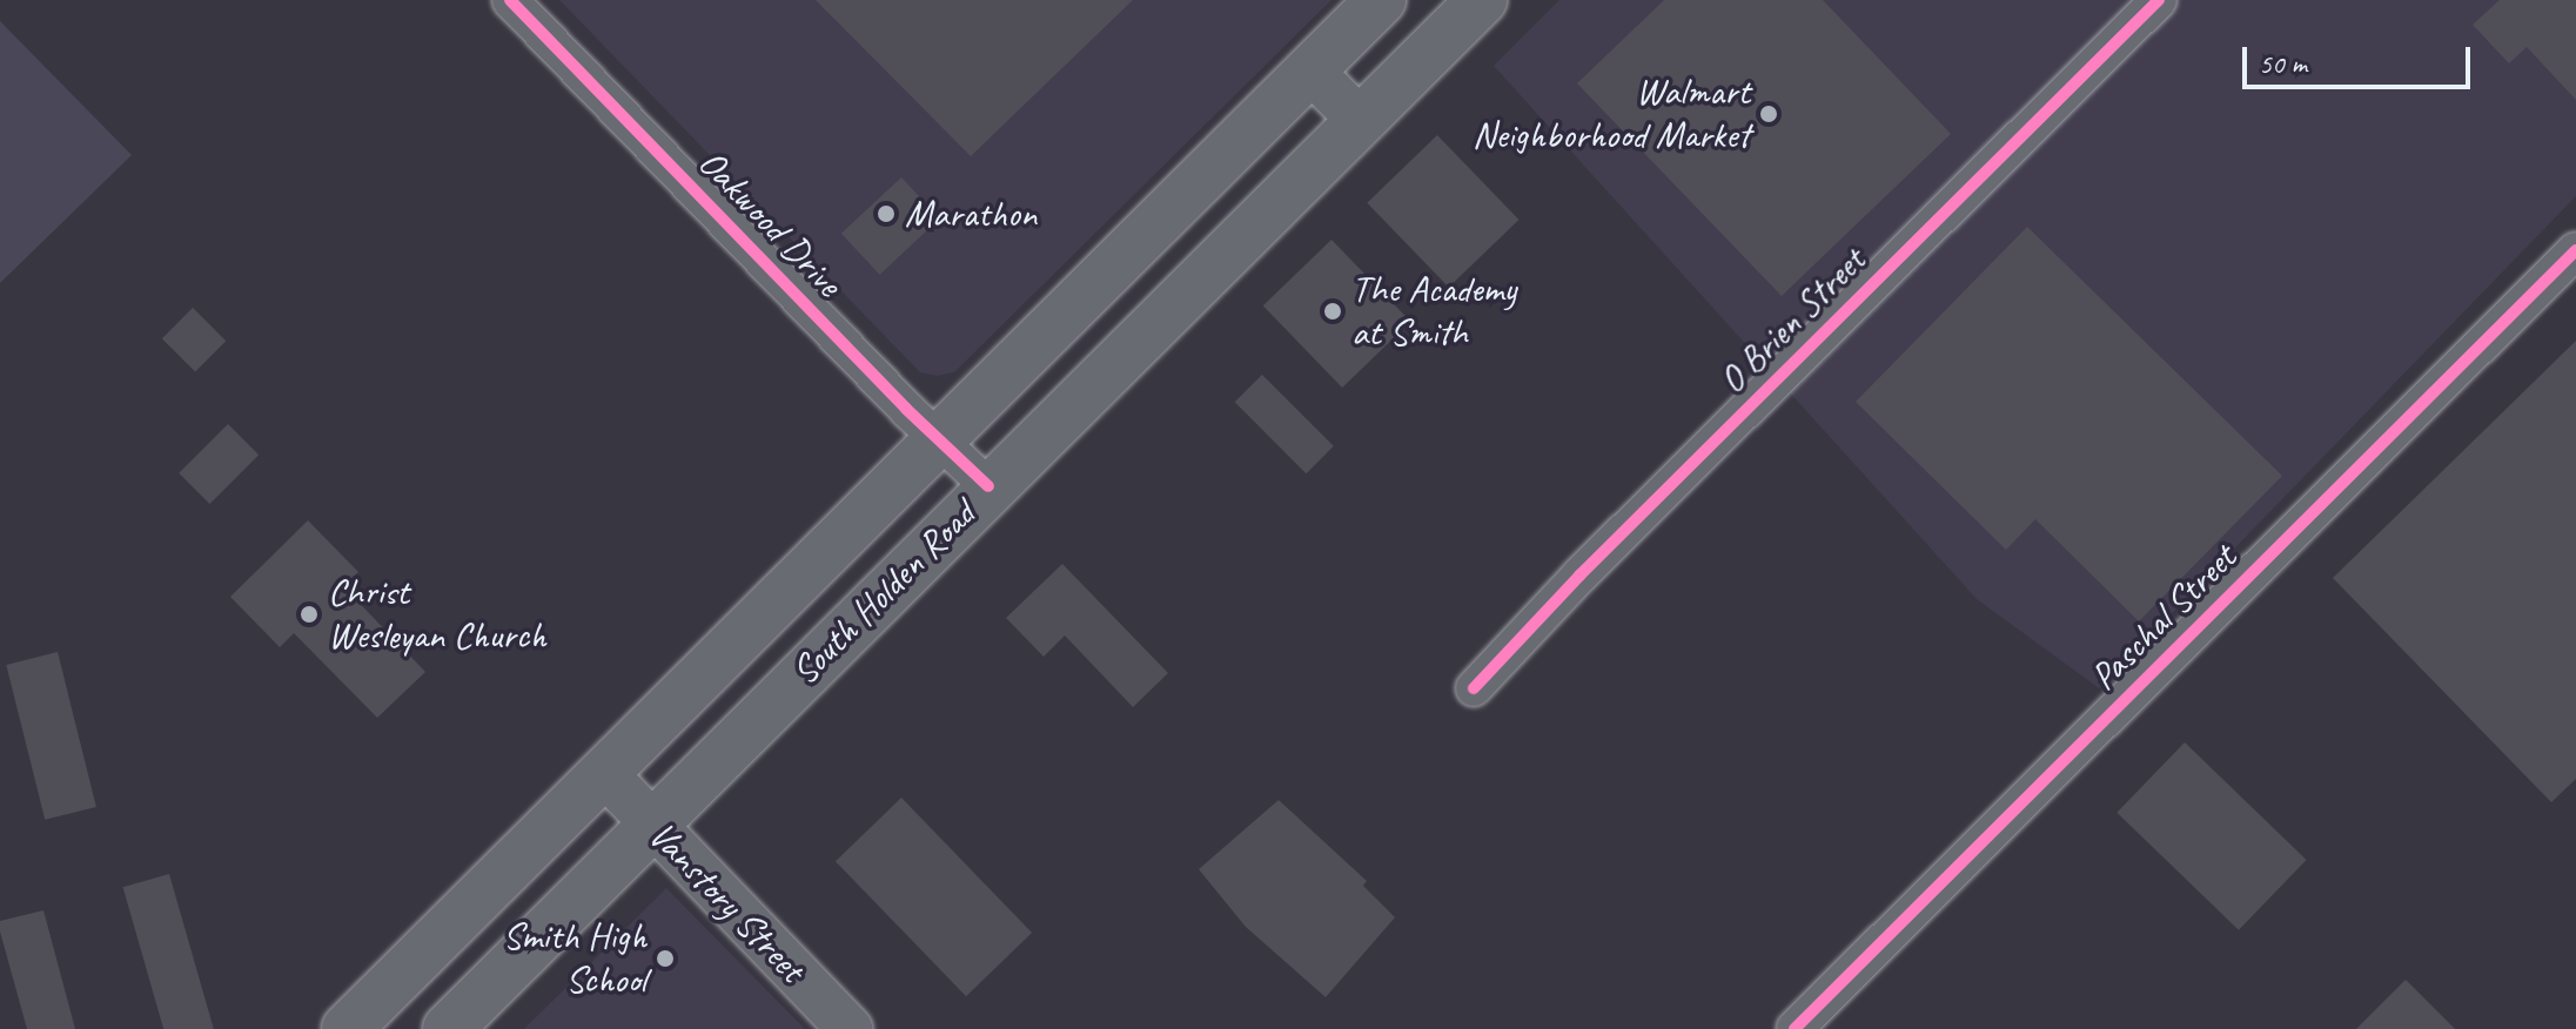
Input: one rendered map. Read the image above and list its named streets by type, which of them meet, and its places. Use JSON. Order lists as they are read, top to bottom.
{
  "streets": {
    "main road": ["South Holden Road"],
    "street": [
      "Oakwood Drive",
      "O Brien Street",
      "Paschal Street",
      "Vanstory Street"
    ]
  },
  "crossings": [
    ["Oakwood Drive", "South Holden Road"],
    ["South Holden Road", "Vanstory Street"]
  ],
  "places": [
    "Walmart Neighborhood Market",
    "Marathon",
    "The Academy at Smith",
    "Christ Wesleyan Church",
    "Smith High School"
  ],
  "scale_bar": "50 m"
}
